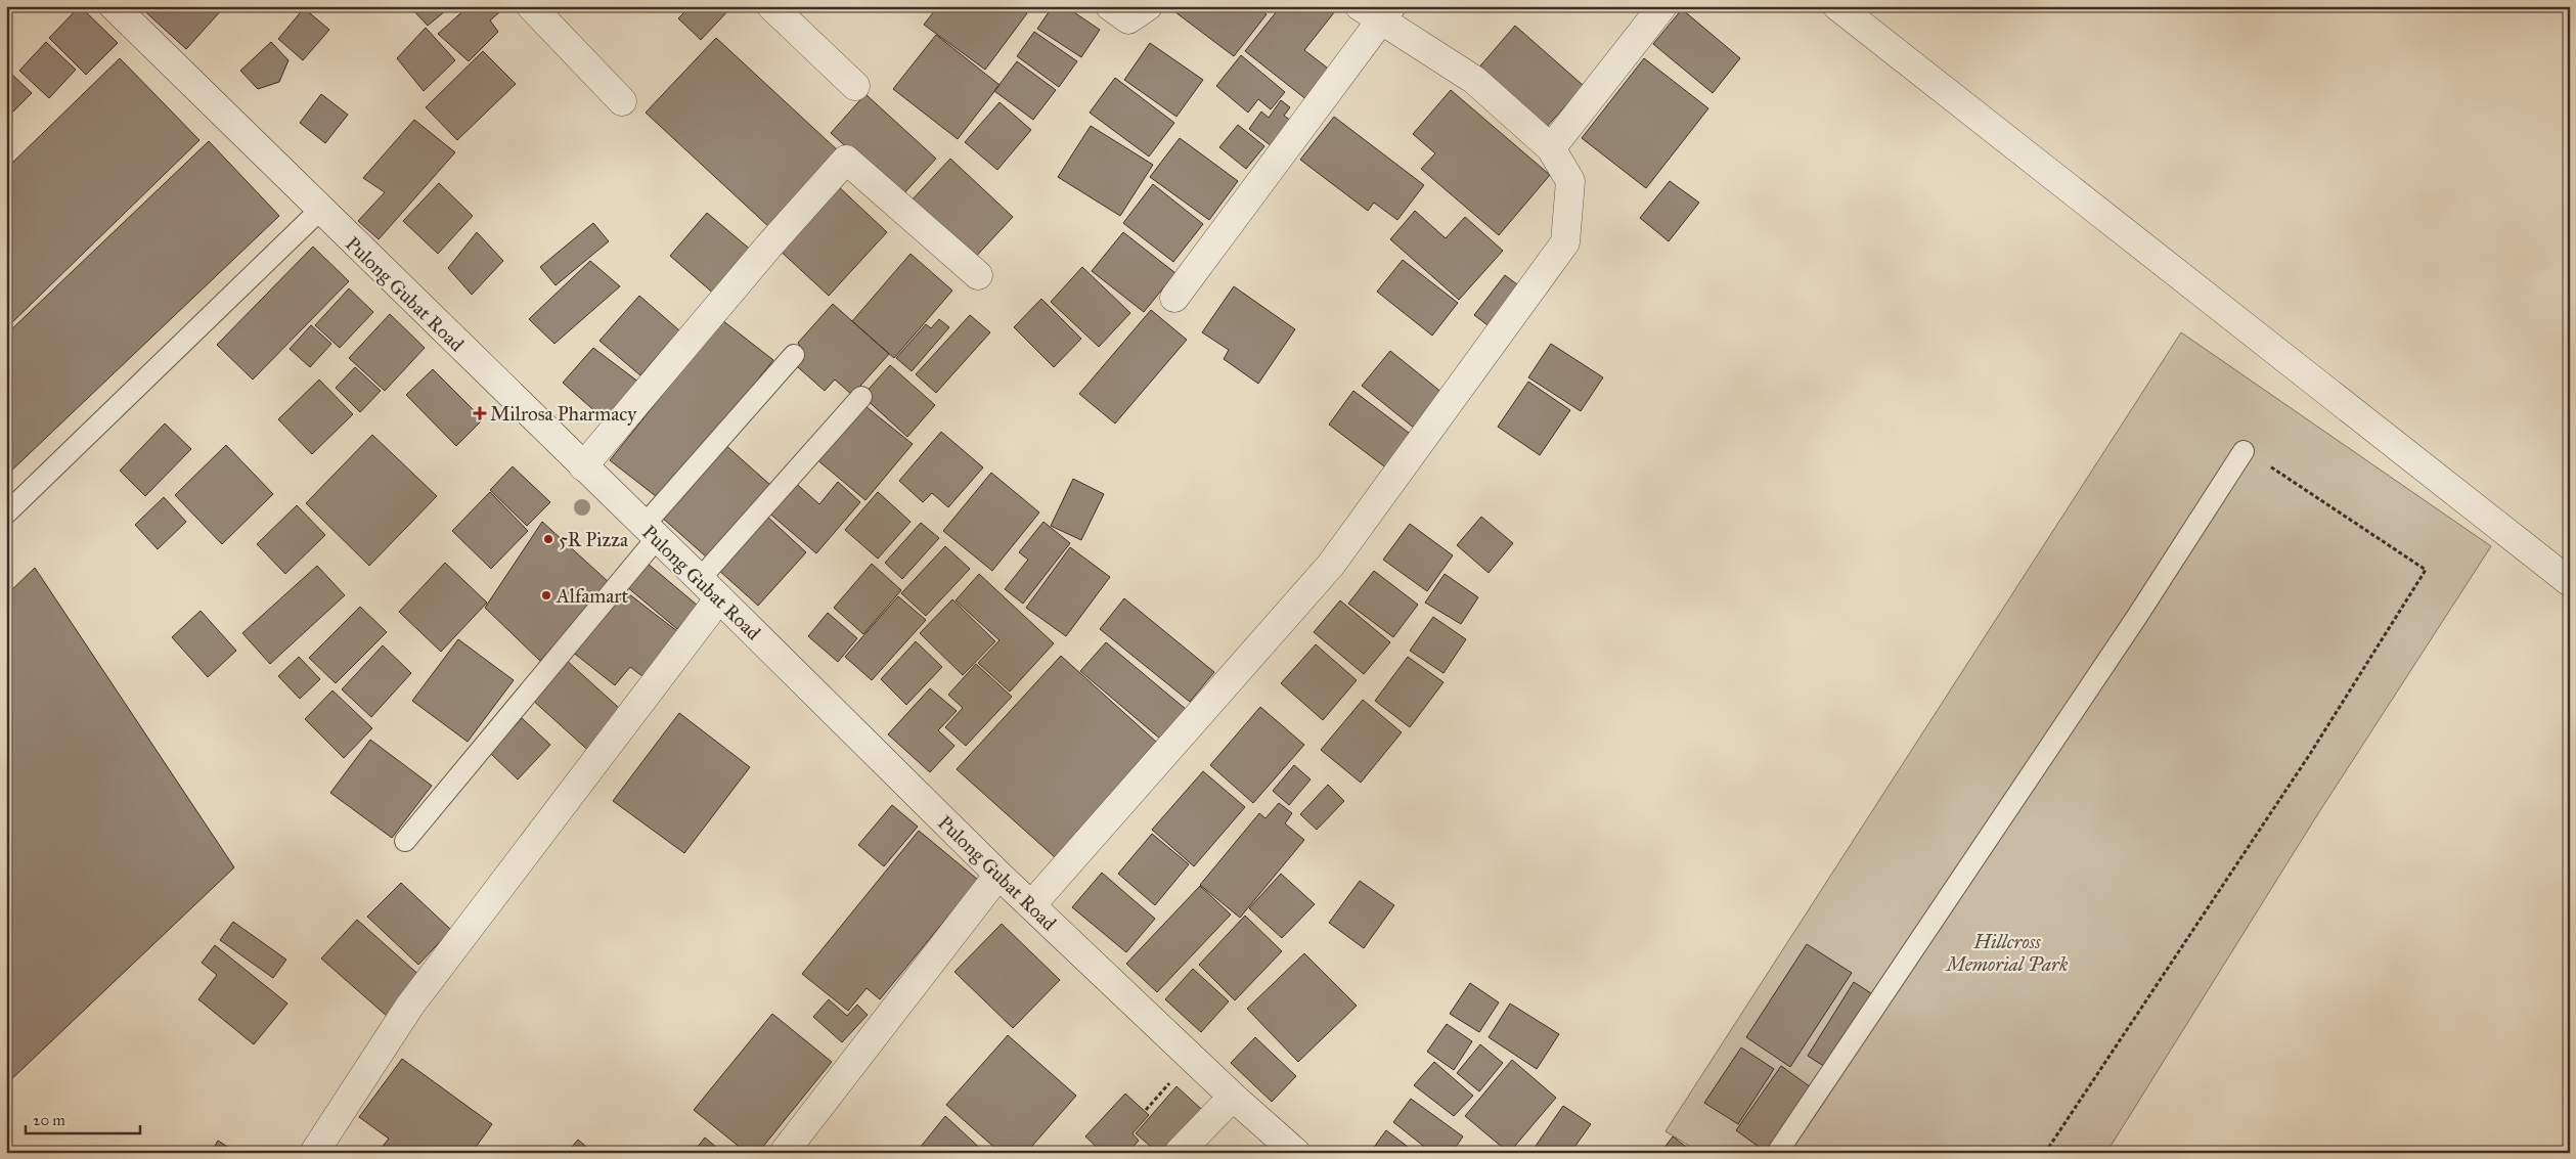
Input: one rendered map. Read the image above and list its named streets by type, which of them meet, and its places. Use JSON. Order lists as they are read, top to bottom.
{
  "streets": {
    "street": ["Pulong Gubat Road"]
  },
  "parks": ["Hillcross Memorial Park"],
  "places": {
    "health": ["Milrosa Pharmacy"],
    "other": ["5R Pizza", "Alfamart"]
  },
  "scale_bar": "20 m"
}
